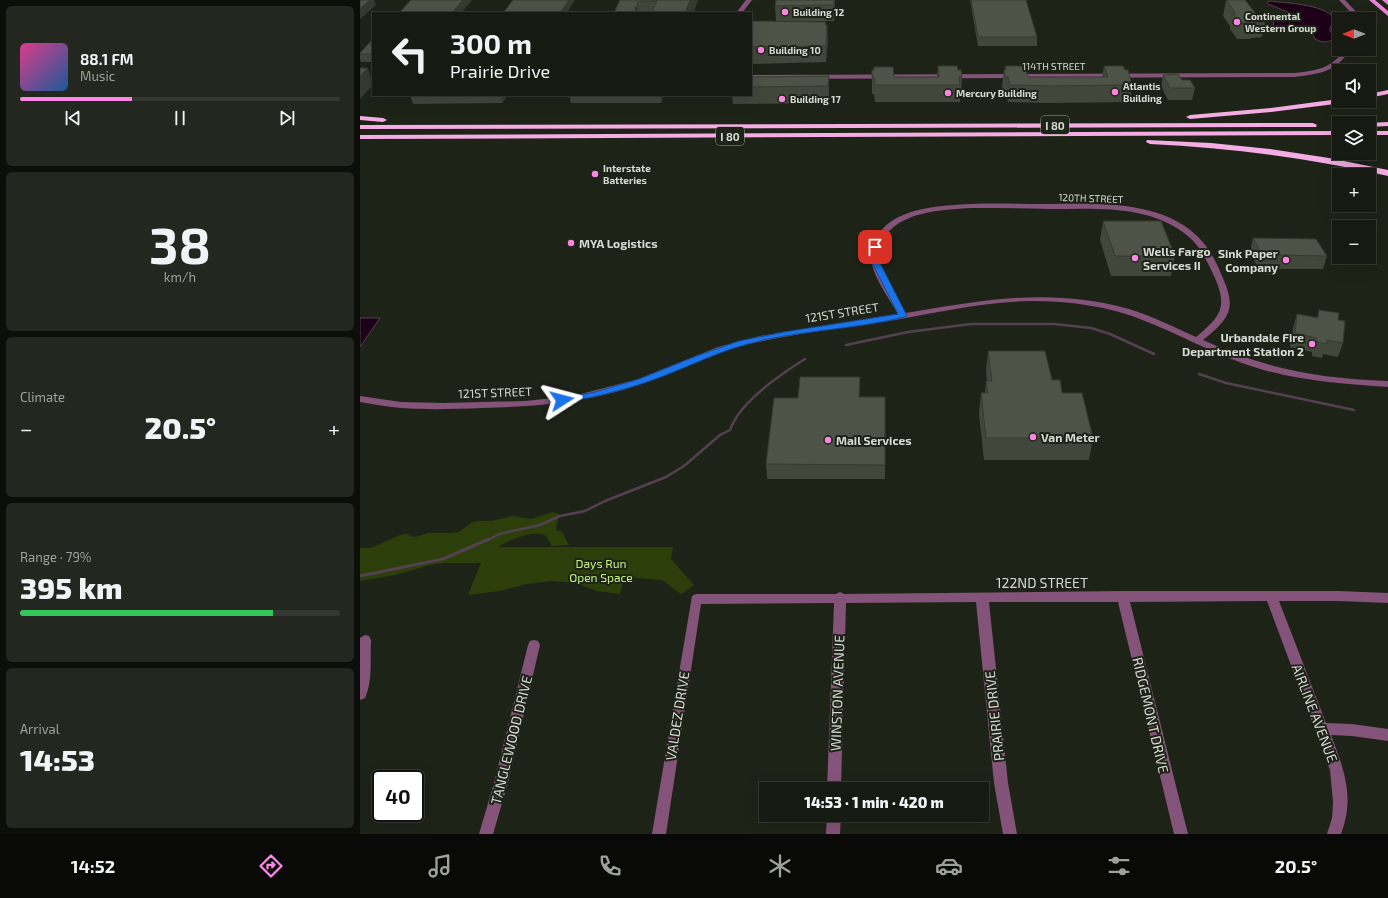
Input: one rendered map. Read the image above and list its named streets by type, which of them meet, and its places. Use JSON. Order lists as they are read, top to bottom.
{
  "streets": {
    "highway": ["I 80"],
    "street": [
      "114TH STREET",
      "120TH STREET",
      "121ST STREET",
      "122ND STREET",
      "WINSTON AVENUE",
      "AIRLINE AVENUE",
      "RIDGEMONT DRIVE",
      "VALDEZ DRIVE",
      "PRAIRIE DRIVE",
      "TANGLEWOOD DRIVE"
    ]
  },
  "crossings": [
    ["120TH STREET", "121ST STREET"],
    ["122ND STREET", "WINSTON AVENUE"],
    ["122ND STREET", "AIRLINE AVENUE"],
    ["122ND STREET", "RIDGEMONT DRIVE"],
    ["122ND STREET", "VALDEZ DRIVE"],
    ["122ND STREET", "PRAIRIE DRIVE"]
  ],
  "parks": ["Days Run Open Space"],
  "places": [
    "Building 12",
    "Continental Western Group",
    "Building 10",
    "Atlantis Building",
    "Mercury Building",
    "Building 17",
    "Interstate Batteries",
    "MYA Logistics",
    "Wells Fargo Services II",
    "Sink Paper Company",
    "Urbandale Fire Department Station 2",
    "Van Meter",
    "Mail Services"
  ],
  "north": "left",
  "page": {
    "map_buttons": ["+", "−"],
    "turn": ["300 m", "Prairie Drive"],
    "song": ["88.1 FM", "Music"],
    "tile": [
      ["38", "km/h"],
      "Climate",
      ["Range · 79%", "395 km"],
      ["Arrival", "14:53"]
    ],
    "heat": ["−", "20.5°", "+"],
    "limit": "40",
    "trip": "14:53 · 1 min · 420 m",
    "tabs": ["14:52", "20.5°"]
  }
}
